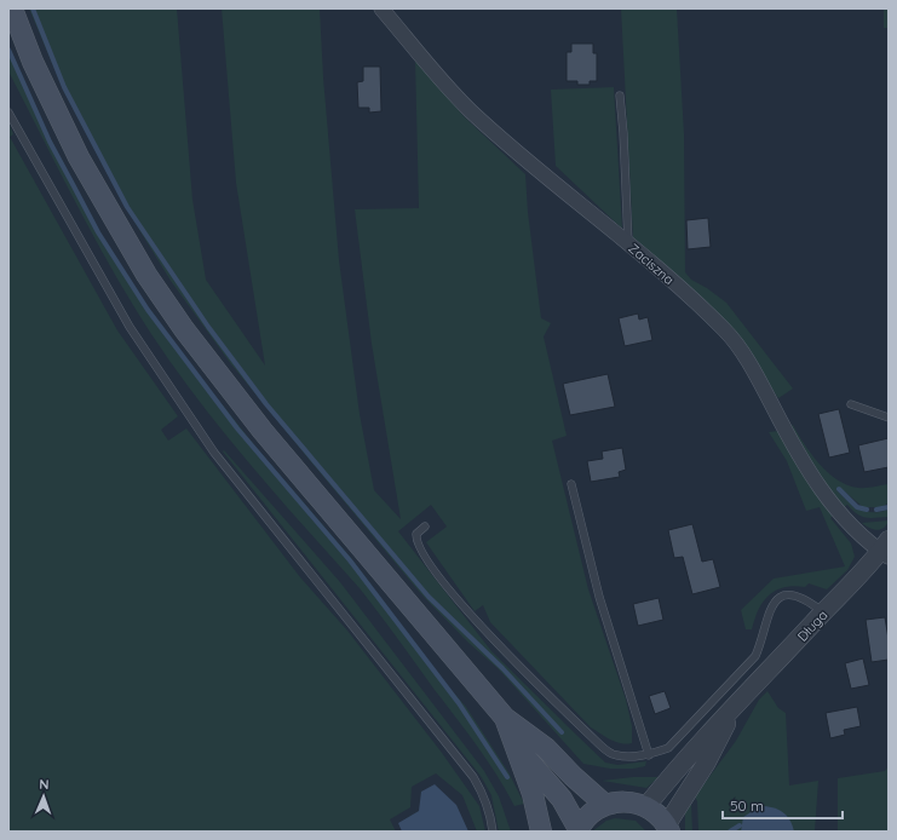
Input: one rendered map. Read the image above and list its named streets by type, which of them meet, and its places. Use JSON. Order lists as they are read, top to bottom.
{
  "streets": {
    "street": ["Zaciszna", "Długa"]
  },
  "crossings": [
    ["Zaciszna", "Długa"]
  ],
  "scale_bar": "50 m",
  "north": "top"
}
